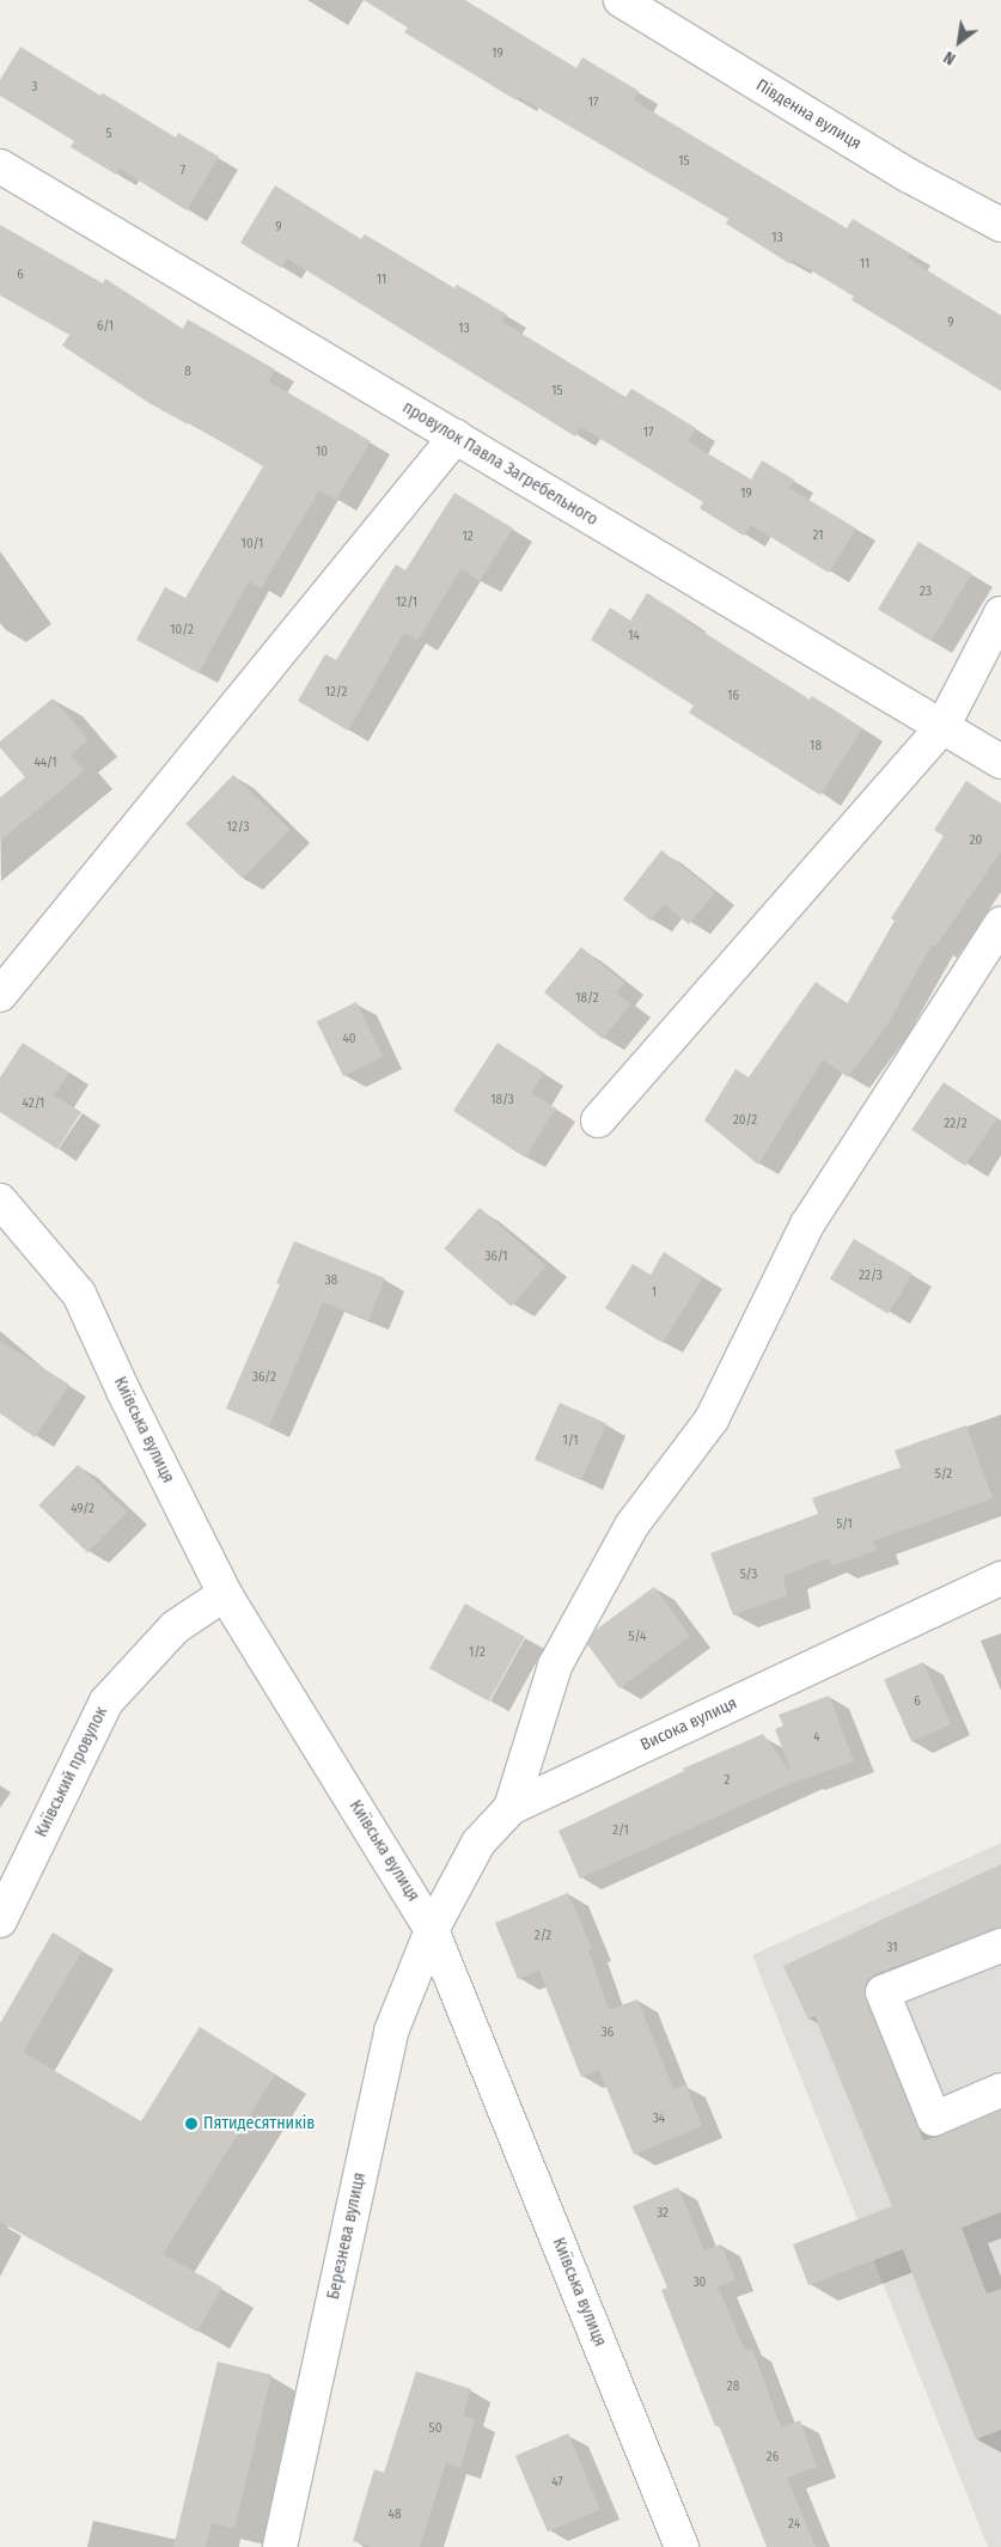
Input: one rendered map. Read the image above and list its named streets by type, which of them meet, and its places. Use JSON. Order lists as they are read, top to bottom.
{
  "streets": {
    "street": [
      "Південна вулиця",
      "провулок Павла Загребельного",
      "Київська вулиця",
      "Висока вулиця",
      "Київський провулок",
      "Березнева вулиця"
    ]
  },
  "crossings": [
    ["Київська вулиця", "Висока вулиця"],
    ["Київська вулиця", "Київський провулок"],
    ["Київська вулиця", "Березнева вулиця"],
    ["Висока вулиця", "Березнева вулиця"]
  ],
  "places": ["Пятидесятників"],
  "house_numbers": [
    "19",
    "3",
    "17",
    "5",
    "15",
    "7",
    "9",
    "13",
    "11",
    "6",
    "11",
    "9",
    "6/1",
    "13",
    "8",
    "15",
    "17",
    "10",
    "19",
    "21",
    "12",
    "10/1",
    "23",
    "12/1",
    "10/2",
    "14",
    "12/2",
    "16",
    "18",
    "44/1",
    "12/3",
    "20",
    "18/2",
    "40",
    "18/3",
    "42/1",
    "20/2",
    "22/2",
    "36/1",
    "22/3",
    "38",
    "1",
    "36/2",
    "1/1",
    "5/2",
    "49/2",
    "5/1",
    "5/3",
    "5/4",
    "1/2",
    "6",
    "4",
    "2",
    "2/1",
    "2/2",
    "31",
    "36",
    "34",
    "32",
    "30",
    "28",
    "50",
    "26",
    "47",
    "48",
    "24"
  ],
  "north": "bottom left"
}
